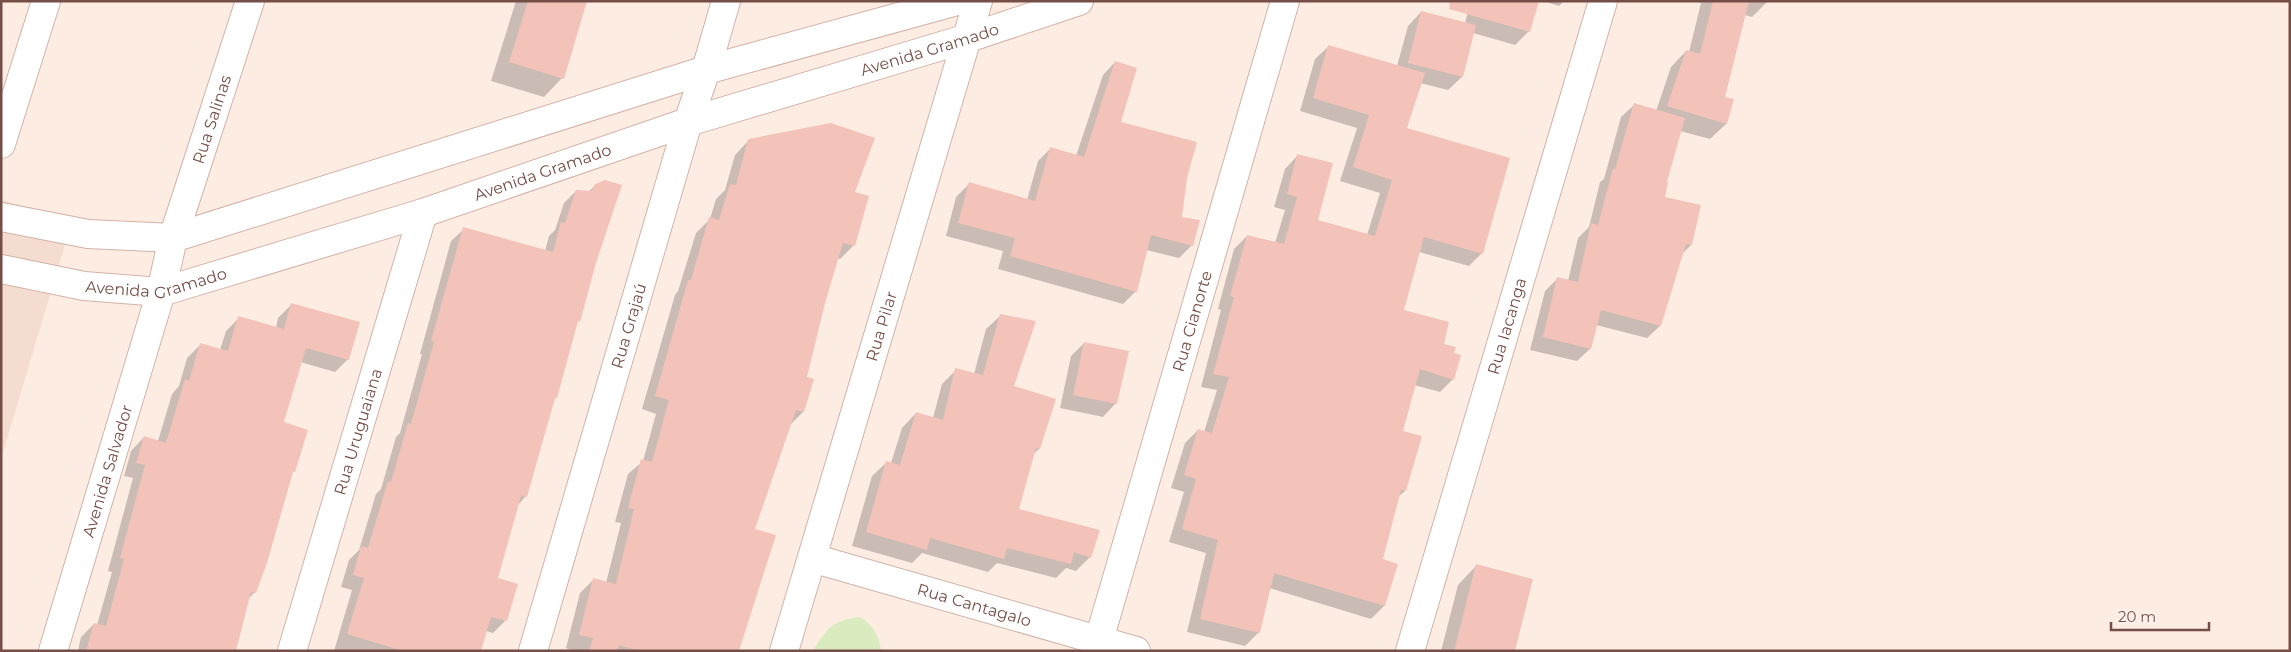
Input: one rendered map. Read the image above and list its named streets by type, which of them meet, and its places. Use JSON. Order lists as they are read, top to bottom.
{
  "streets": {
    "street": [
      "Avenida Gramado",
      "Rua Salinas",
      "Rua Cianorte",
      "Rua Grajaú",
      "Rua Pilar",
      "Rua Iacanga",
      "Rua Uruguaiana",
      "Avenida Salvador",
      "Rua Cantagalo"
    ]
  },
  "crossings": [
    ["Avenida Gramado", "Rua Salinas"],
    ["Avenida Gramado", "Rua Grajaú"],
    ["Avenida Gramado", "Rua Pilar"],
    ["Avenida Gramado", "Rua Uruguaiana"],
    ["Avenida Gramado", "Avenida Salvador"],
    ["Rua Salinas", "Avenida Salvador"],
    ["Rua Cianorte", "Rua Cantagalo"],
    ["Rua Pilar", "Rua Cantagalo"]
  ],
  "scale_bar": "20 m"
}
